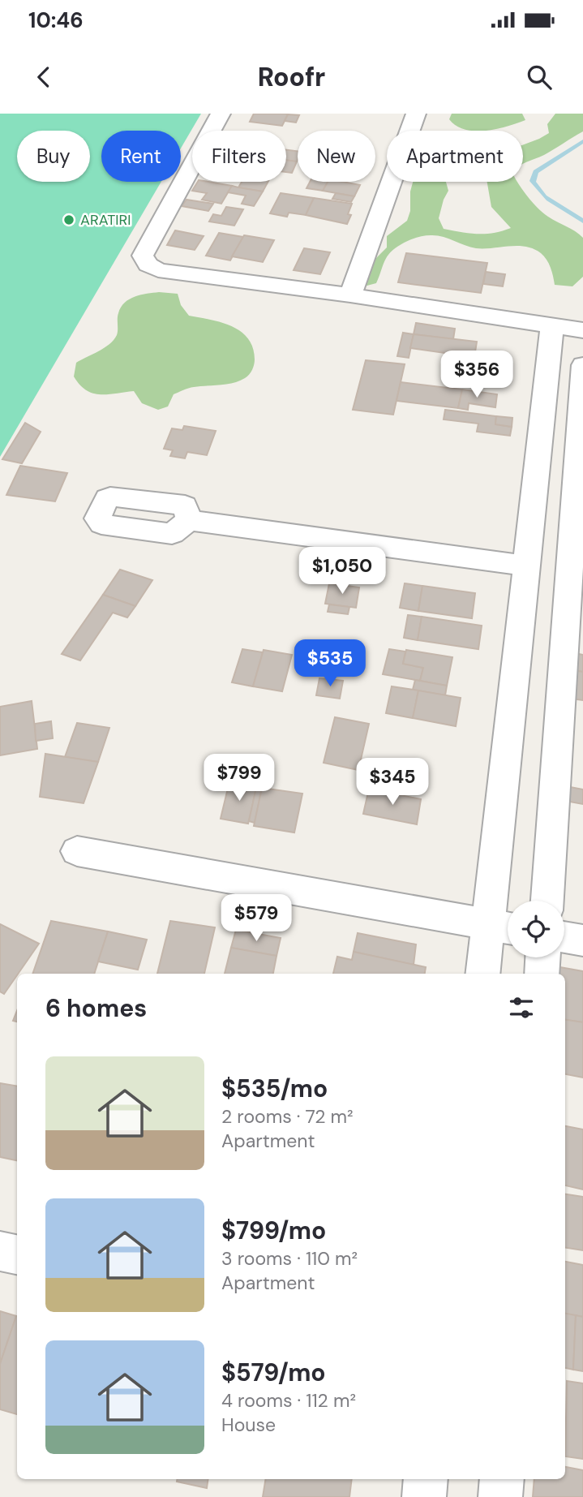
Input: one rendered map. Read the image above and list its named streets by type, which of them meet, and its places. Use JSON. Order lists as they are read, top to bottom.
{
  "places": ["ARATIRI"],
  "page": {
    "status": "10:46",
    "header": "Roofr",
    "chip": [
      "Buy",
      "Rent",
      "Filters",
      "New",
      "Apartment"
    ],
    "price": [
      "$356",
      "$1,050",
      "$535",
      "$799",
      "$345",
      "$579"
    ],
    "heading": "6 homes",
    "list": [
      {
        "name": "$535/mo",
        "note": "2 rooms · 72 m² · Apartment"
      },
      {
        "name": "$799/mo",
        "note": "3 rooms · 110 m² · Apartment"
      },
      {
        "name": "$579/mo",
        "note": "4 rooms · 112 m² · House"
      }
    ]
  }
}
